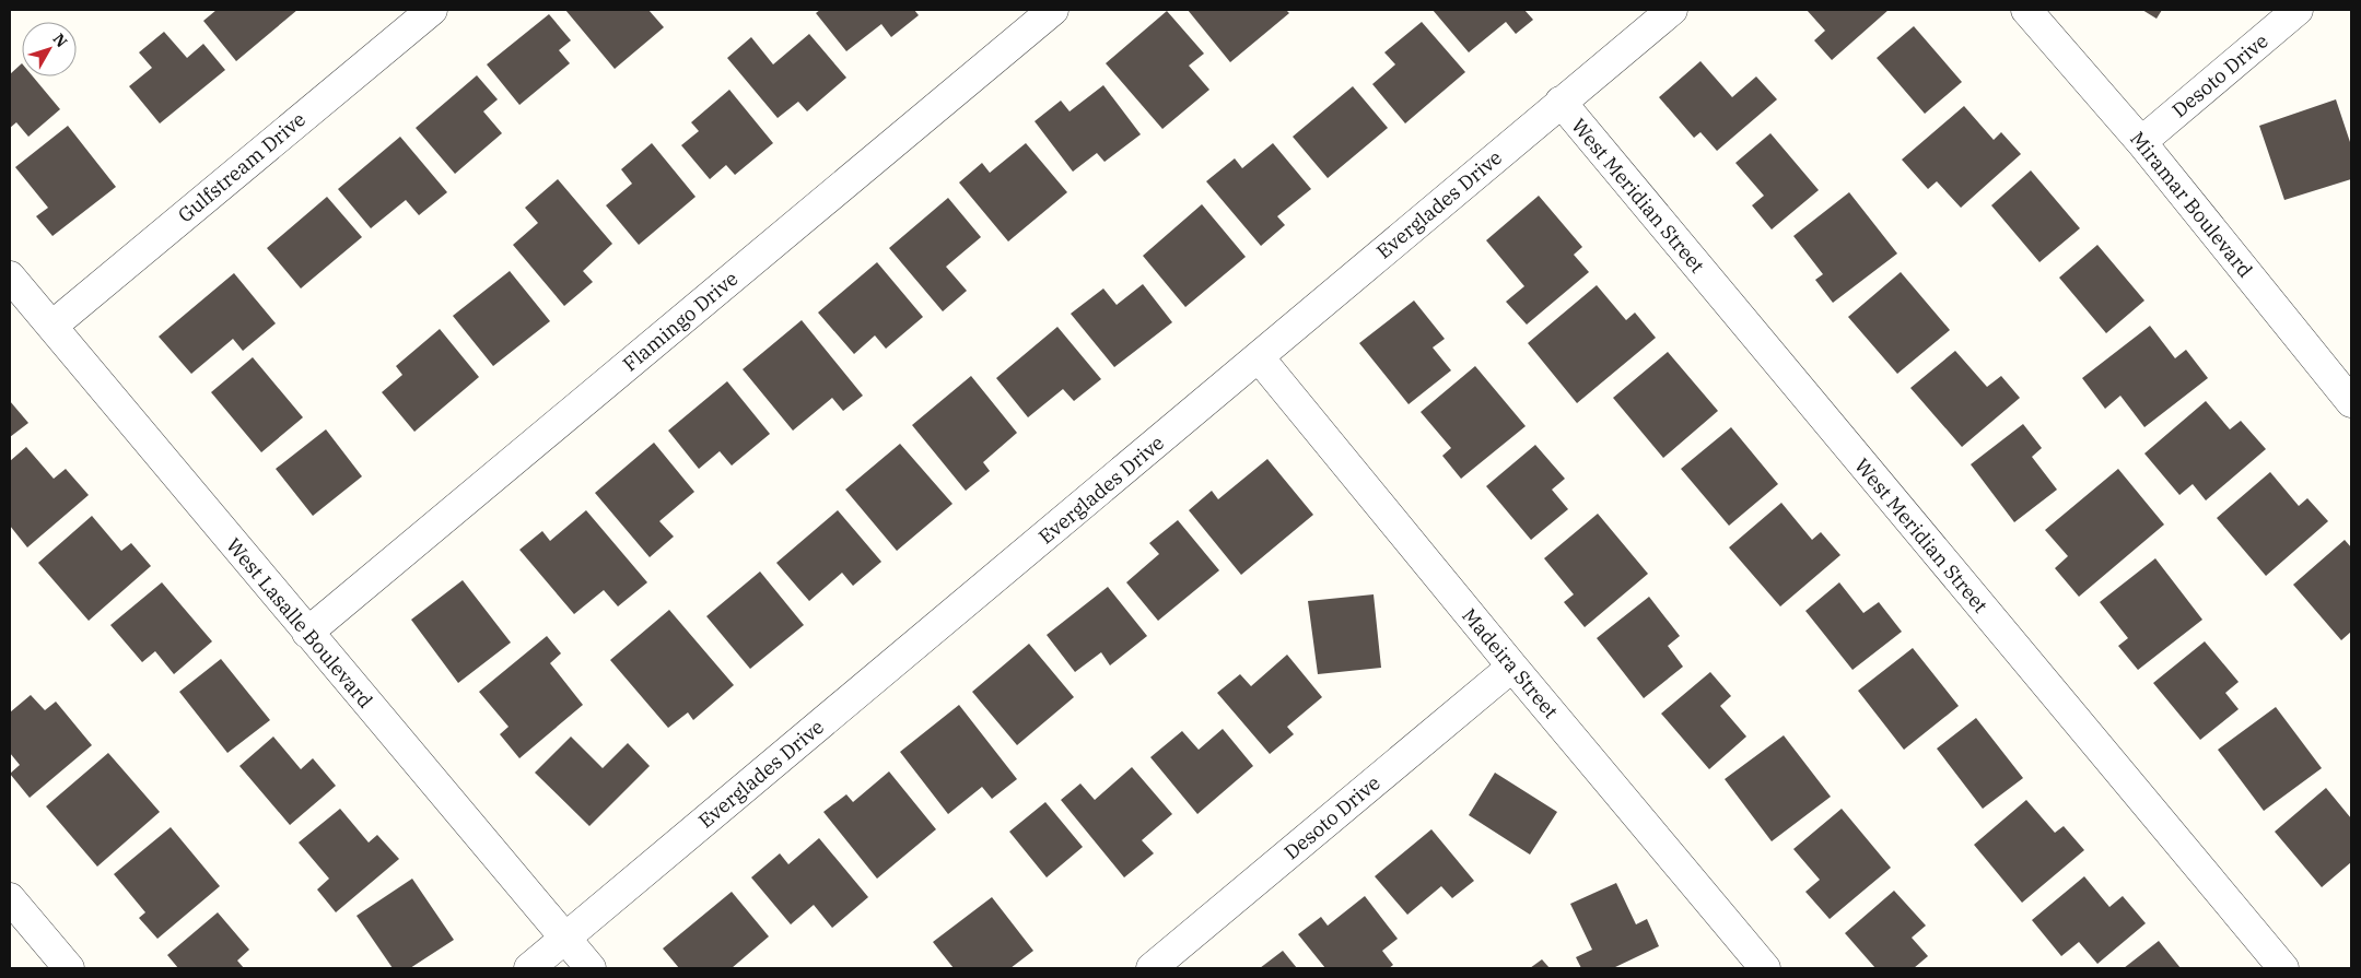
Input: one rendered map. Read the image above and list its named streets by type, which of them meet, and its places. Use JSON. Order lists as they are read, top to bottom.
{
  "streets": {
    "street": [
      "Desoto Drive",
      "Gulfstream Drive",
      "West Meridian Street",
      "Everglades Drive",
      "Miramar Boulevard",
      "Flamingo Drive",
      "West Lasalle Boulevard",
      "Madeira Street"
    ]
  },
  "crossings": [
    ["Desoto Drive", "Miramar Boulevard"],
    ["Desoto Drive", "Madeira Street"],
    ["Gulfstream Drive", "West Lasalle Boulevard"],
    ["West Meridian Street", "Everglades Drive"],
    ["Everglades Drive", "West Lasalle Boulevard"],
    ["Everglades Drive", "Madeira Street"],
    ["Flamingo Drive", "West Lasalle Boulevard"]
  ],
  "north": "top right"
}
